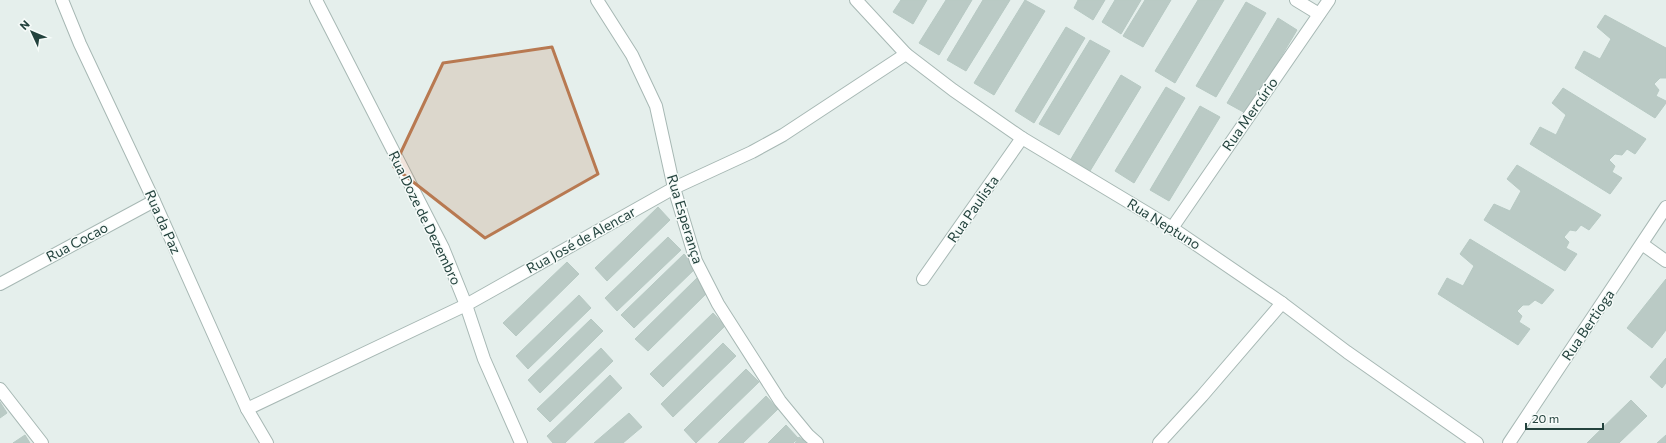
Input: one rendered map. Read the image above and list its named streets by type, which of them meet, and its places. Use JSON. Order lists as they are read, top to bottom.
{
  "streets": {
    "street": [
      "Rua Mercúrio",
      "Rua Paulista",
      "Rua Doze de Dezembro",
      "Rua Esperança",
      "Rua da Paz",
      "Rua Neptuno",
      "Rua José de Alencar",
      "Rua Cocao",
      "Rua Bertioga"
    ]
  },
  "crossings": [
    ["Rua Mercúrio", "Rua Neptuno"],
    ["Rua Paulista", "Rua Neptuno"],
    ["Rua Doze de Dezembro", "Rua José de Alencar"],
    ["Rua Esperança", "Rua José de Alencar"],
    ["Rua da Paz", "Rua José de Alencar"],
    ["Rua da Paz", "Rua Cocao"],
    ["Rua Neptuno", "Rua José de Alencar"]
  ],
  "scale_bar": "20 m",
  "north": "top left"
}
